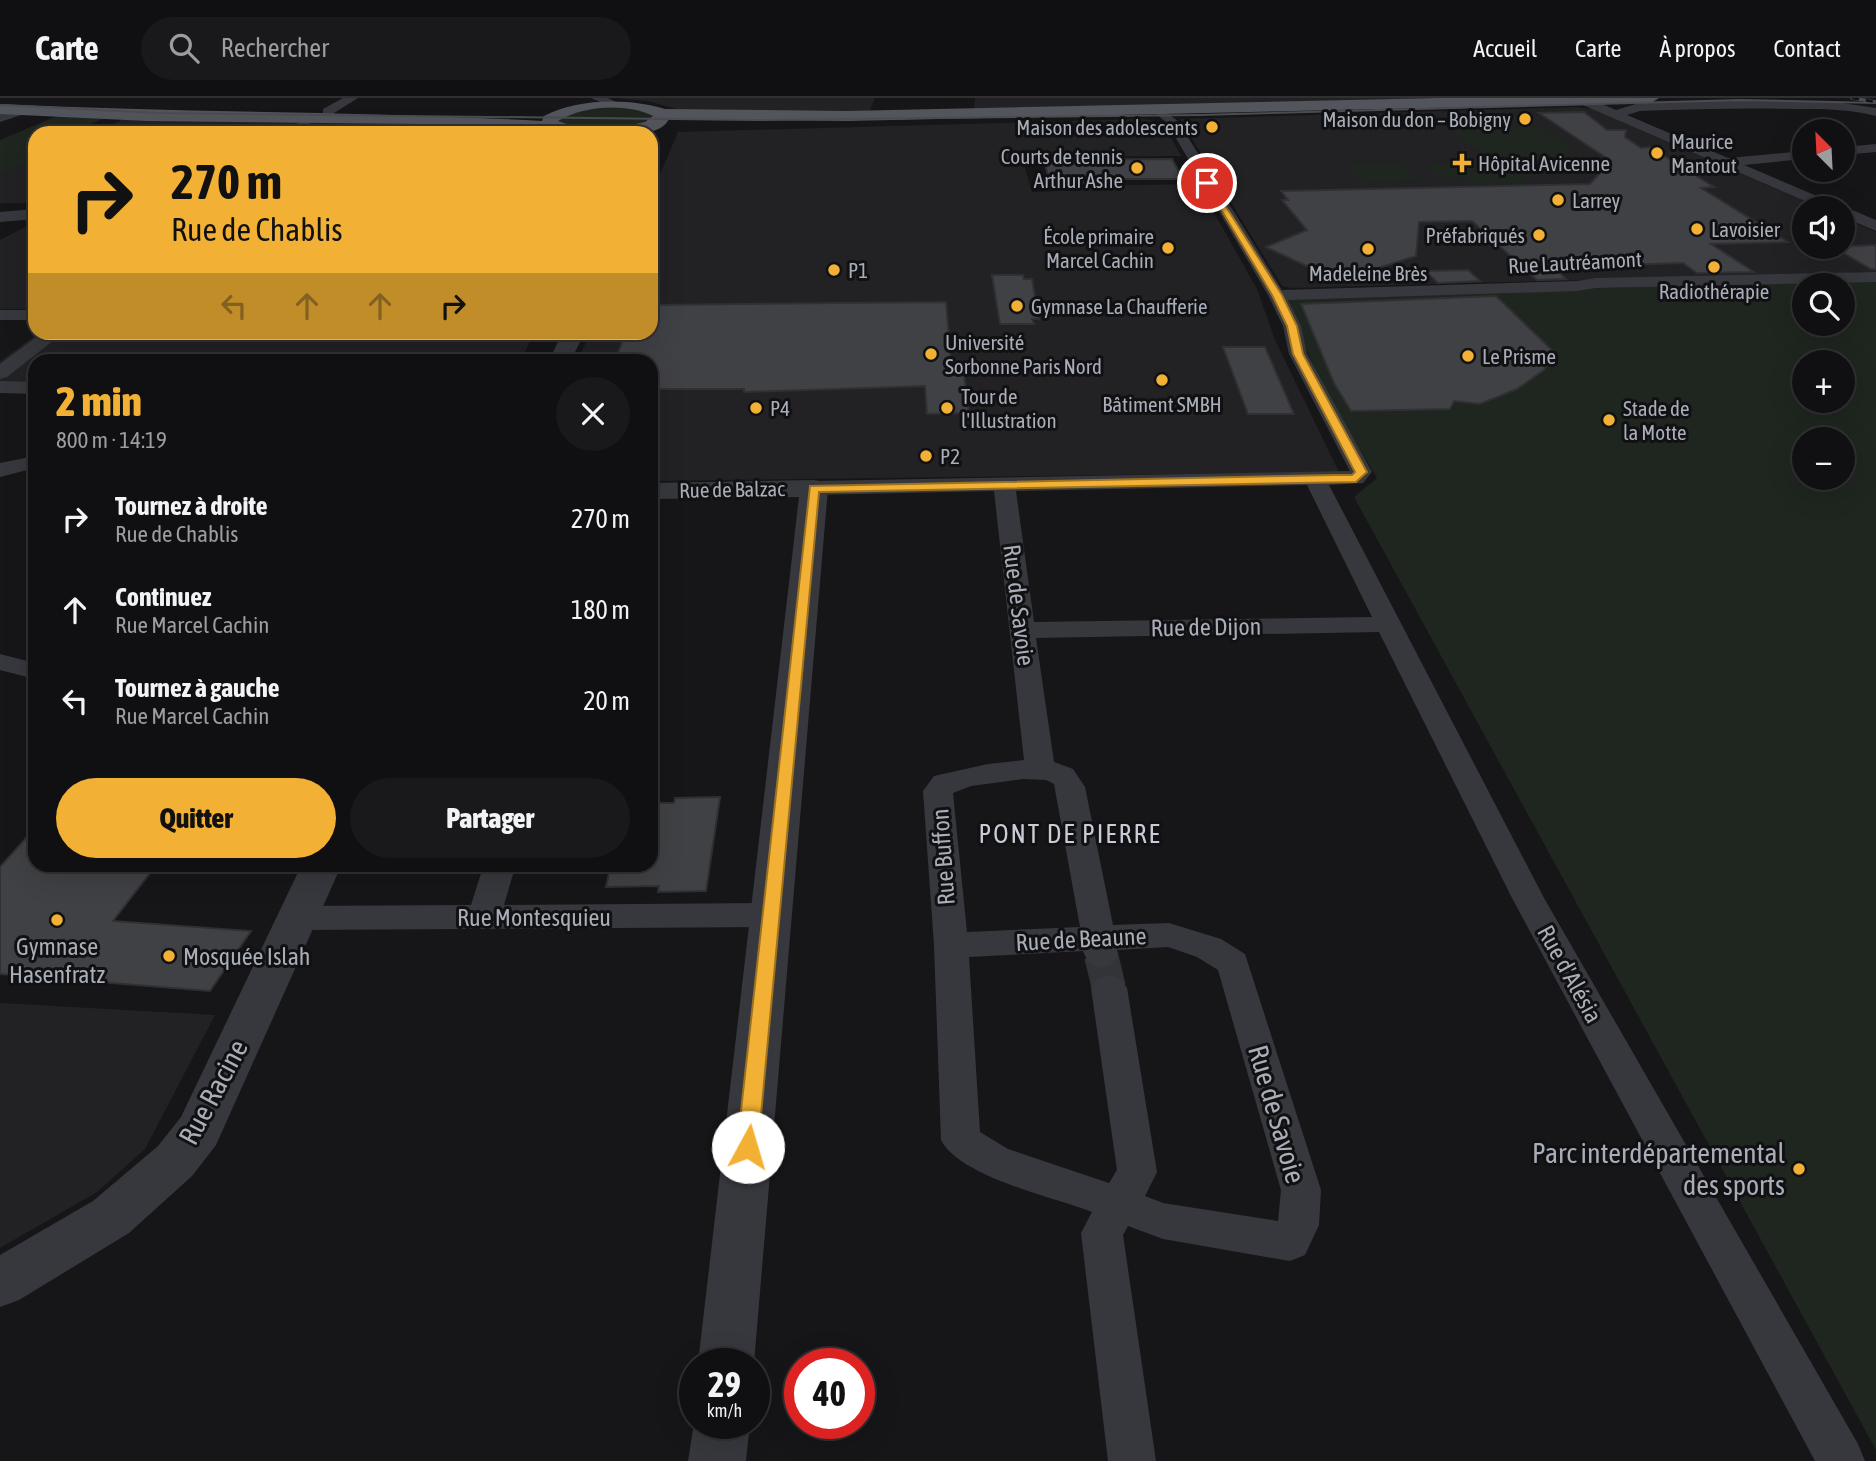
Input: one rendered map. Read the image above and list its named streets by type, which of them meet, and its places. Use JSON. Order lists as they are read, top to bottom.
{
  "streets": {
    "street": [
      "Rue Lautréamont",
      "Rue de Balzac",
      "Rue de Savoie",
      "Rue de Dijon",
      "Rue Buffon",
      "Rue Montesquieu",
      "Rue de Beaune",
      "Rue d'Alésia",
      "Rue Racine"
    ]
  },
  "crossings": [
    ["Rue de Savoie", "Rue de Dijon"],
    ["Rue de Savoie", "Rue Buffon"],
    ["Rue de Savoie", "Rue de Beaune"],
    ["Rue de Dijon", "Rue d'Alésia"],
    ["Rue Buffon", "Rue de Beaune"],
    ["Rue Montesquieu", "Rue Racine"]
  ],
  "districts": ["PONT DE PIERRE"],
  "places": {
    "other": [
      "Maison du don – Bobigny",
      "Maison des adolescents",
      "Maurice Mantout",
      "Courts de tennis Arthur Ashe",
      "Larrey",
      "Lavoisier",
      "Préfabriqués",
      "École primaire Marcel Cachin",
      "Madeleine Brès",
      "Radiothérapie",
      "P1",
      "Gymnase La Chaufferie",
      "Université Sorbonne Paris Nord",
      "Le Prisme",
      "Bâtiment SMBH",
      "P4",
      "Tour de l'Illustration",
      "Stade de la Motte",
      "P2",
      "Gymnase Hasenfratz",
      "Mosquée Islah",
      "Parc interdépartemental des sports"
    ],
    "health": ["Hôpital Avicenne"]
  },
  "north": "top left",
  "page": {
    "header": "Carte",
    "search": "Rechercher",
    "nav": [
      "Accueil",
      "Carte",
      "À propos",
      "Contact"
    ],
    "map_buttons": ["+", "−"],
    "turn": ["270 m", "Rue de Chablis"],
    "heading": ["2 min", "800 m · 14:19"],
    "list": [
      {
        "name": "Tournez à droite",
        "note": "Rue de Chablis",
        "value": "270 m"
      },
      {
        "name": "Continuez",
        "note": "Rue Marcel Cachin",
        "value": "180 m"
      },
      {
        "name": "Tournez à gauche",
        "note": "Rue Marcel Cachin",
        "value": "20 m"
      }
    ],
    "buttons": ["Quitter", "Partager"],
    "speed": "29 km/h",
    "limit": "40"
  }
}
